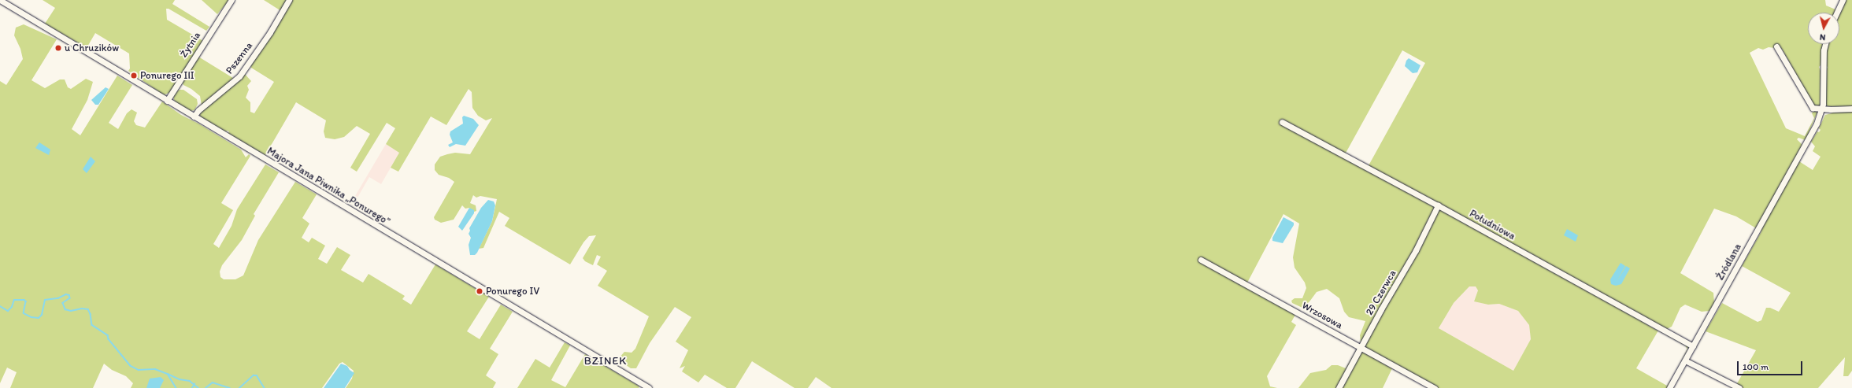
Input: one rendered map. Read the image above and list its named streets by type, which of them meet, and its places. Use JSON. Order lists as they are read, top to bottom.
{
  "streets": {
    "street": [
      "Żytnia",
      "Pszenna",
      "Majora Jana Piwnika „Ponurego”",
      "Południowa",
      "Źródlana",
      "29 Czerwca",
      "Wrzosowa"
    ]
  },
  "crossings": [
    ["Żytnia", "Majora Jana Piwnika „Ponurego”"],
    ["Pszenna", "Majora Jana Piwnika „Ponurego”"],
    ["Południowa", "Źródlana"],
    ["Południowa", "29 Czerwca"],
    ["29 Czerwca", "Wrzosowa"]
  ],
  "districts": ["BZINEK"],
  "places": ["u Chruzików", "Ponurego III", "Ponurego IV"],
  "scale_bar": "100 m",
  "north": "bottom"
}
